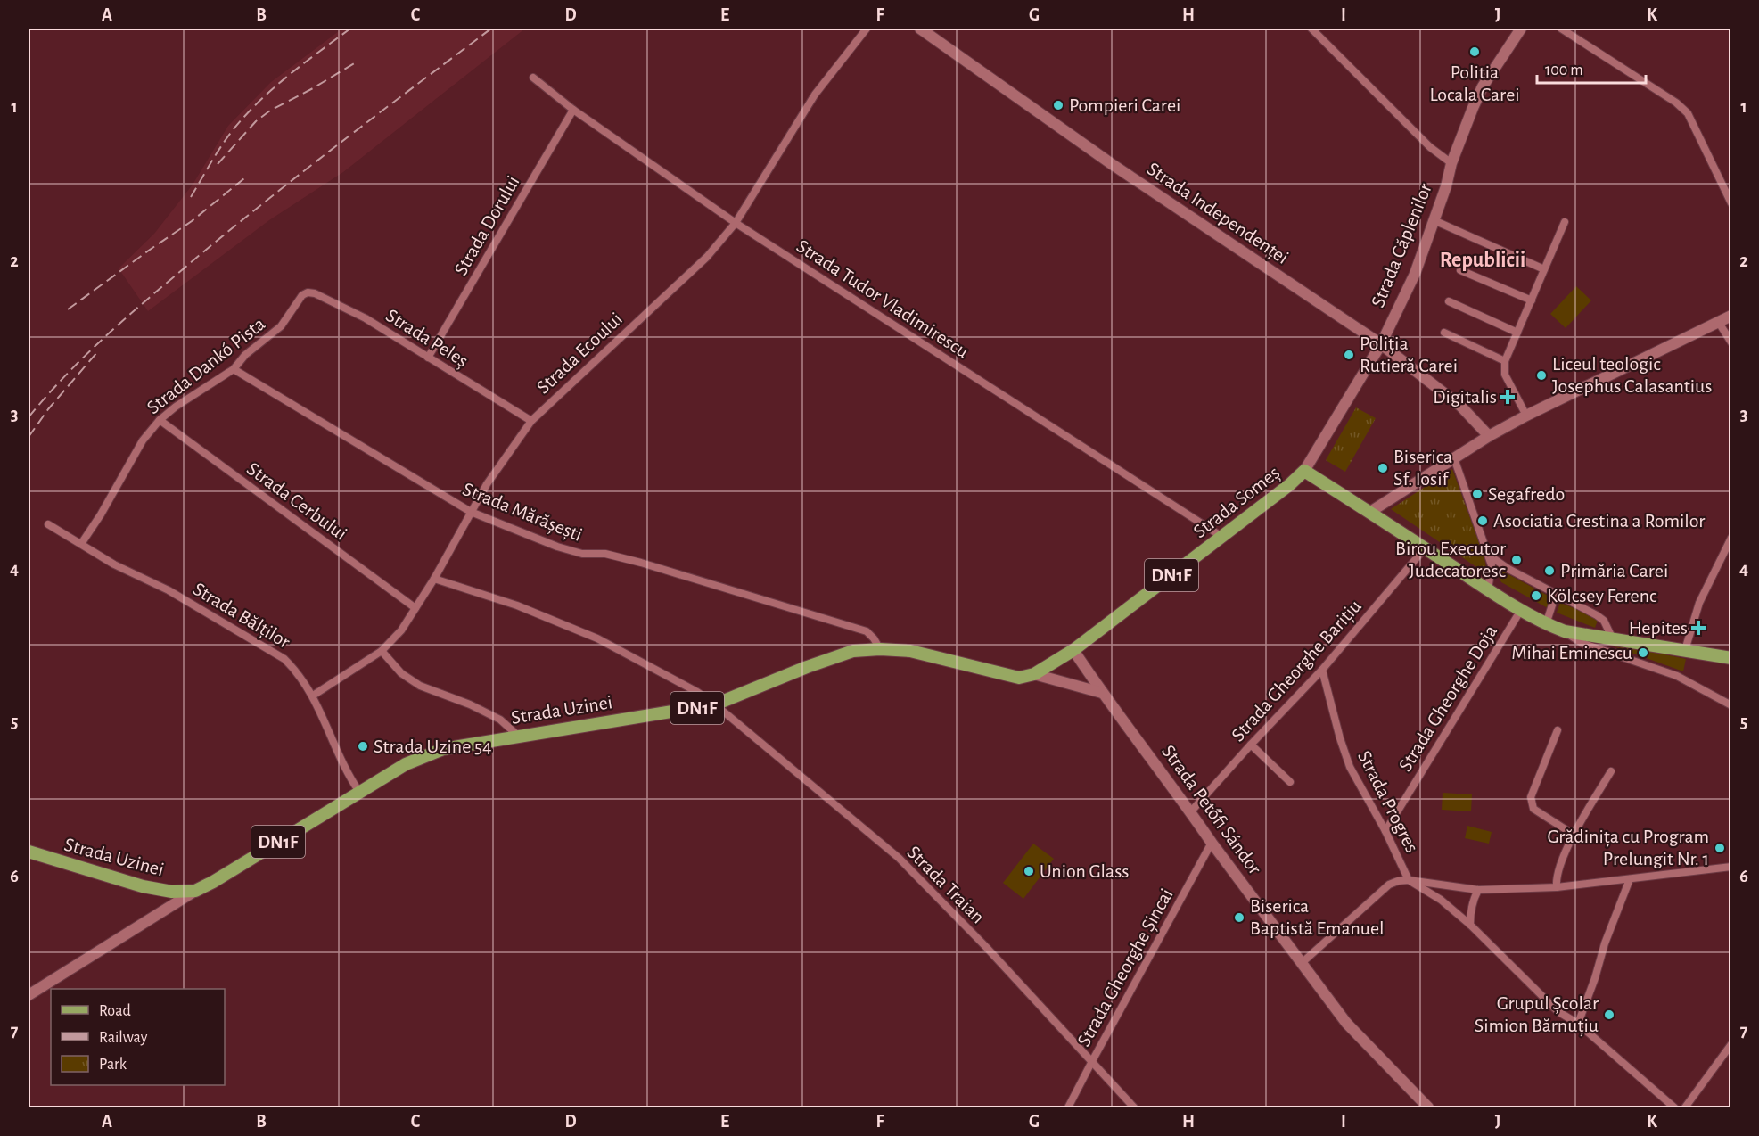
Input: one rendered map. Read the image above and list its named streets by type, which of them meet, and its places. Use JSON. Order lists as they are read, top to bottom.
{
  "streets": {
    "main road": [
      "Strada Independenței",
      "Strada Căplenilor",
      "Strada Someș",
      "DN1F",
      "Strada Uzinei",
      "Strada Petőfi Sándor"
    ],
    "street": [
      "Strada Dorului",
      "Strada Tudor Vladimirescu",
      "Strada Peleș",
      "Strada Ecoului",
      "Strada Dankó Pista",
      "Strada Cerbului",
      "Strada Mărășești",
      "Strada Bălților",
      "Strada Gheorghe Barițiu",
      "Strada Gheorghe Doja",
      "Strada Progres",
      "Strada Traian",
      "Strada Gheorghe Șincai"
    ]
  },
  "crossings": [
    ["Strada Independenței", "Strada Căplenilor"],
    ["Strada Dorului", "Strada Tudor Vladimirescu"],
    ["Strada Dorului", "Strada Peleș"],
    ["Strada Căplenilor", "Strada Someș"],
    ["Strada Tudor Vladimirescu", "Strada Ecoului"],
    ["Strada Tudor Vladimirescu", "Strada Someș"],
    ["Strada Peleș", "Strada Ecoului"],
    ["Strada Peleș", "Strada Dankó Pista"],
    ["Strada Ecoului", "Strada Cerbului"],
    ["Strada Ecoului", "Strada Mărășești"],
    ["Strada Ecoului", "Strada Bălților"],
    ["Strada Ecoului", "Strada Traian"],
    ["Strada Dankó Pista", "Strada Cerbului"],
    ["Strada Dankó Pista", "Strada Mărășești"],
    ["Strada Dankó Pista", "Strada Bălților"],
    ["Strada Someș", "Strada Uzinei"],
    ["Strada Someș", "Strada Petőfi Sándor"],
    ["Strada Mărășești", "Strada Uzinei"],
    ["Strada Bălților", "Strada Uzinei"],
    ["Strada Gheorghe Barițiu", "Strada Progres"],
    ["Strada Gheorghe Barițiu", "Strada Petőfi Sándor"],
    ["Strada Gheorghe Doja", "Strada Progres"],
    ["Strada Uzinei", "Strada Traian"],
    ["Strada Petőfi Sándor", "Strada Gheorghe Șincai"],
    ["Strada Traian", "Strada Gheorghe Șincai"]
  ],
  "districts": ["Republicii"],
  "places": {
    "other": [
      "Politia Locala Carei",
      "Pompieri Carei",
      "Poliția Rutieră Carei",
      "Liceul teologic Josephus Calasantius",
      "Biserica Sf. Iosif",
      "Segafredo",
      "Asociatia Crestina a Romilor",
      "Birou Executor Judecatoresc",
      "Primăria Carei",
      "Kölcsey Ferenc",
      "Mihai Eminescu",
      "Strada Uzine 54",
      "Grădinița cu Program Prelungit Nr. 1",
      "Union Glass",
      "Biserica Baptistă Emanuel",
      "Grupul Școlar Simion Bărnuțiu"
    ],
    "health": ["Digitalis", "Hepites"]
  },
  "legend": ["Road", "Railway", "Park"],
  "scale_bar": "100 m",
  "grid": {
    "columns": [
      "A",
      "B",
      "C",
      "D",
      "E",
      "F",
      "G",
      "H",
      "I",
      "J",
      "K"
    ],
    "rows": [
      "1",
      "2",
      "3",
      "4",
      "5",
      "6",
      "7"
    ]
  }
}
